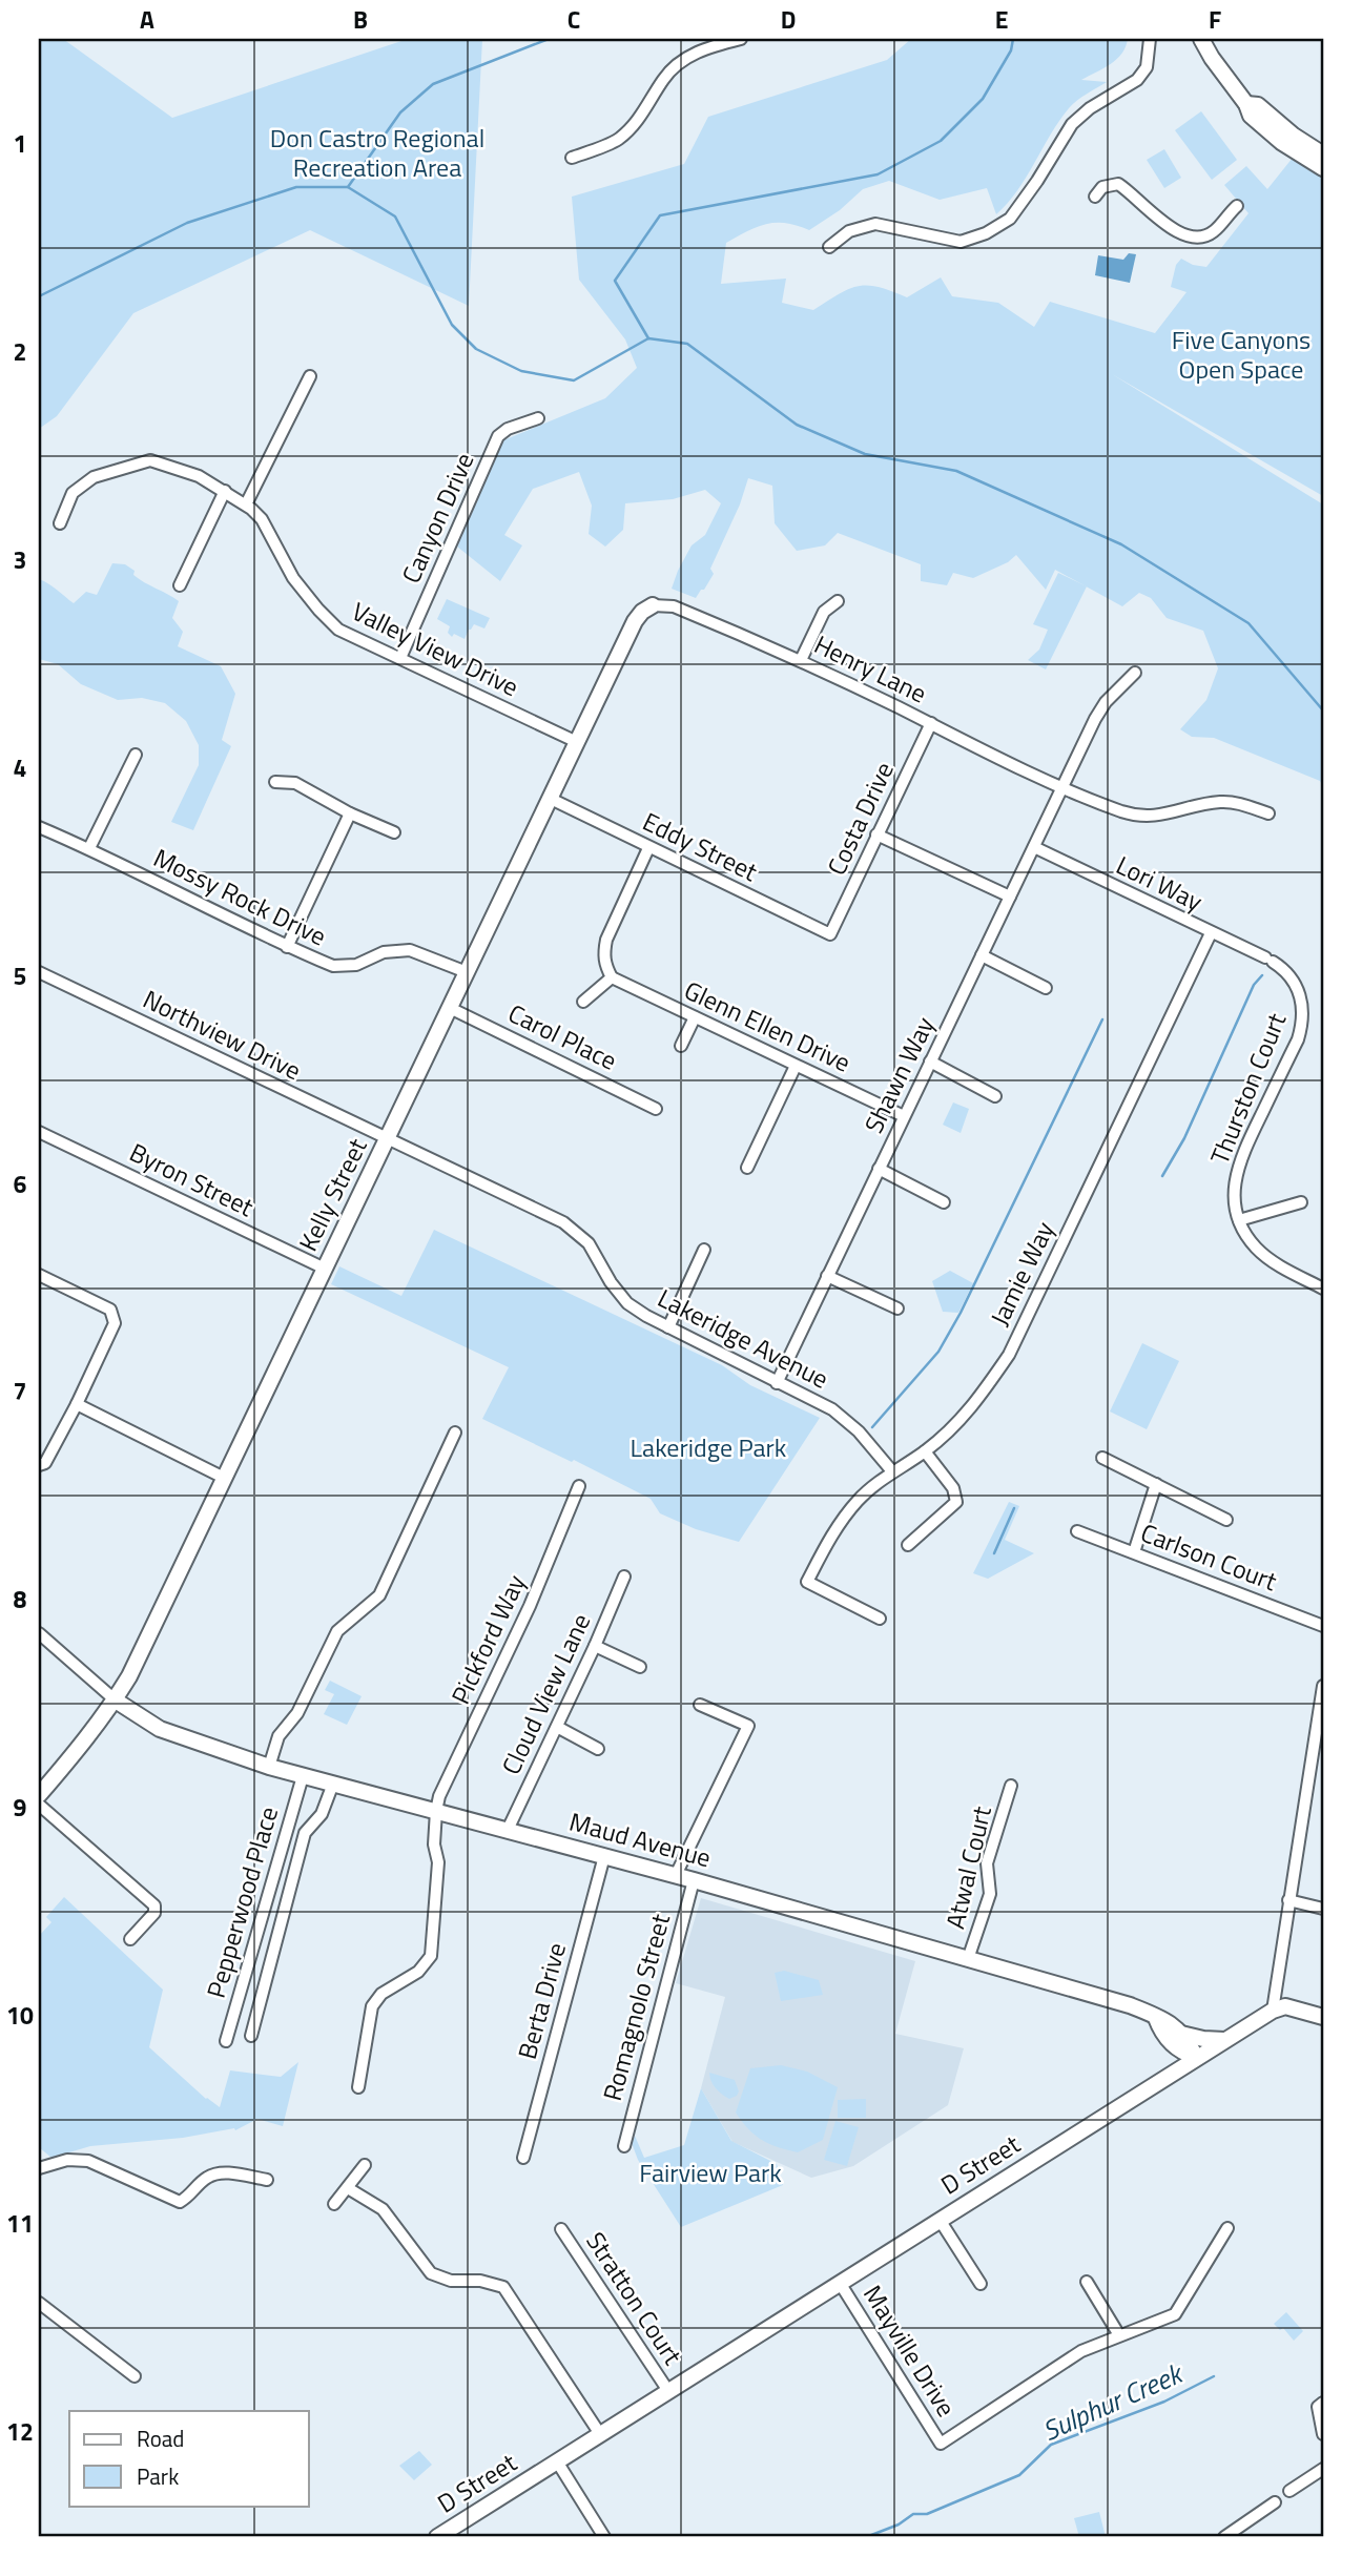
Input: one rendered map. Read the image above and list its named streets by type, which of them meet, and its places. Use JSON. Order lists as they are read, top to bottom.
{
  "streets": {
    "street": [
      "Canyon Drive",
      "Valley View Drive",
      "Henry Lane",
      "Costa Drive",
      "Eddy Street",
      "Lori Way",
      "Mossy Rock Drive",
      "Glenn Ellen Drive",
      "Northview Drive",
      "Carol Place",
      "Shawn Way",
      "Thurston Court",
      "Byron Street",
      "Kelly Street",
      "Jamie Way",
      "Lakeridge Avenue",
      "Carlson Court",
      "Pickford Way",
      "Cloud View Lane",
      "Maud Avenue",
      "Atwal Court",
      "Pepperwood Place",
      "Berta Drive",
      "Romagnolo Street",
      "D Street",
      "Stratton Court",
      "Mayville Drive"
    ]
  },
  "crossings": [
    ["Canyon Drive", "Valley View Drive"],
    ["Valley View Drive", "Kelly Street"],
    ["Henry Lane", "Costa Drive"],
    ["Henry Lane", "Shawn Way"],
    ["Henry Lane", "Kelly Street"],
    ["Costa Drive", "Eddy Street"],
    ["Eddy Street", "Kelly Street"],
    ["Lori Way", "Shawn Way"],
    ["Lori Way", "Thurston Court"],
    ["Lori Way", "Jamie Way"],
    ["Mossy Rock Drive", "Kelly Street"],
    ["Glenn Ellen Drive", "Shawn Way"],
    ["Northview Drive", "Kelly Street"],
    ["Northview Drive", "Lakeridge Avenue"],
    ["Carol Place", "Kelly Street"],
    ["Shawn Way", "Lakeridge Avenue"],
    ["Byron Street", "Kelly Street"],
    ["Kelly Street", "Lakeridge Avenue"],
    ["Kelly Street", "Maud Avenue"],
    ["Jamie Way", "Lakeridge Avenue"],
    ["Pickford Way", "Maud Avenue"],
    ["Cloud View Lane", "Maud Avenue"],
    ["Maud Avenue", "Atwal Court"],
    ["Maud Avenue", "Pepperwood Place"],
    ["Maud Avenue", "Berta Drive"],
    ["Maud Avenue", "Romagnolo Street"],
    ["Maud Avenue", "D Street"],
    ["D Street", "Stratton Court"],
    ["D Street", "Mayville Drive"]
  ],
  "water": ["Sulphur Creek"],
  "parks": [
    "Don Castro Regional Recreation Area",
    "Five Canyons Open Space",
    "Lakeridge Park",
    "Fairview Park"
  ],
  "legend": ["Road", "Park"],
  "grid": {
    "columns": [
      "A",
      "B",
      "C",
      "D",
      "E",
      "F"
    ],
    "rows": [
      "1",
      "2",
      "3",
      "4",
      "5",
      "6",
      "7",
      "8",
      "9",
      "10",
      "11",
      "12"
    ]
  }
}
